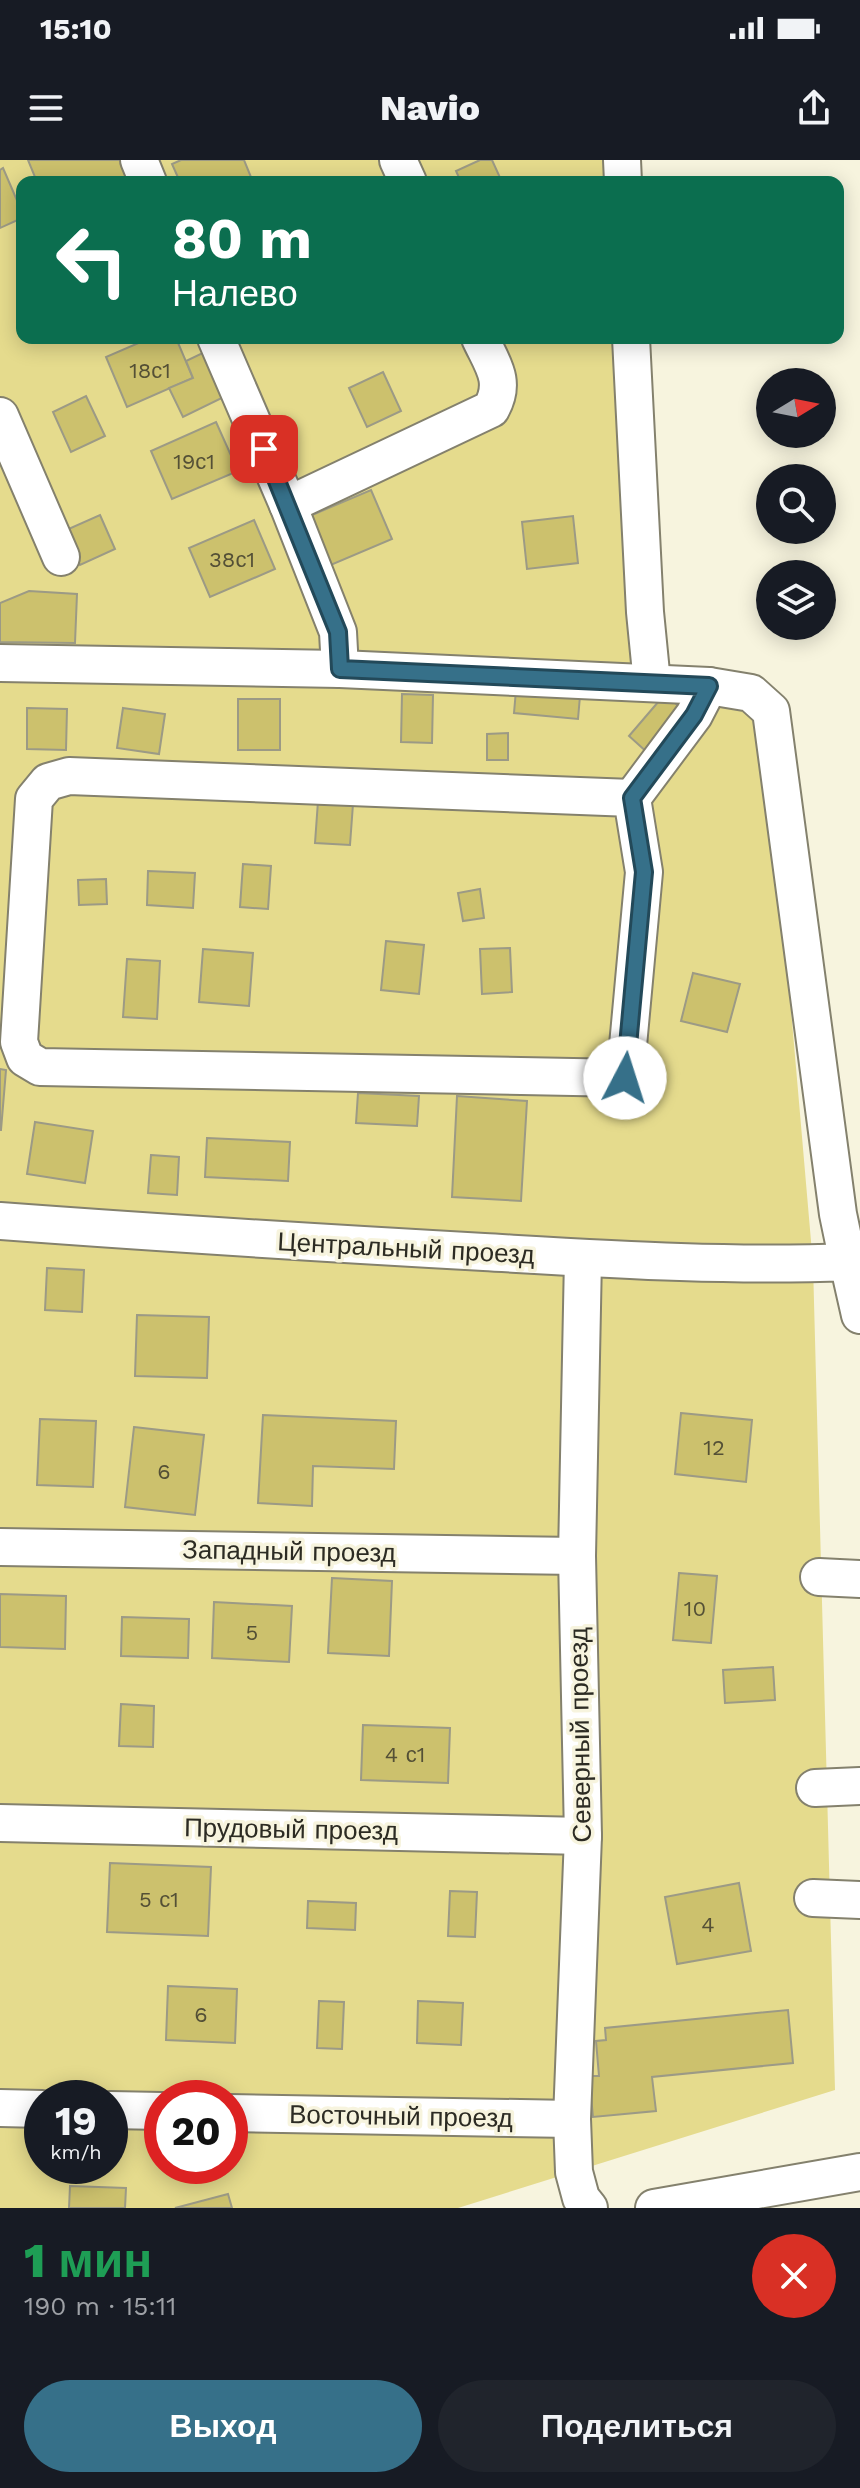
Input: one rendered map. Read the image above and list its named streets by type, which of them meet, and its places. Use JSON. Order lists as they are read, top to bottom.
{
  "streets": {
    "street": [
      "Центральный проезд",
      "Западный проезд",
      "Северный проезд",
      "Прудовый проезд",
      "Восточный проезд"
    ]
  },
  "crossings": [
    ["Центральный проезд", "Северный проезд"],
    ["Западный проезд", "Северный проезд"],
    ["Северный проезд", "Прудовый проезд"],
    ["Северный проезд", "Восточный проезд"]
  ],
  "house_numbers": [
    "18с1",
    "19с1",
    "38с1",
    "12",
    "6",
    "10",
    "5",
    "4 с1",
    "5 с1",
    "4",
    "6"
  ],
  "north": "right",
  "page": {
    "status": "15:10",
    "header": "Navio",
    "turn": ["80 m", "Налево"],
    "speed": "19 km/h",
    "limit": "20",
    "heading": ["1 мин", "190 m · 15:11"],
    "buttons": ["Выход", "Поделиться"]
  }
}
